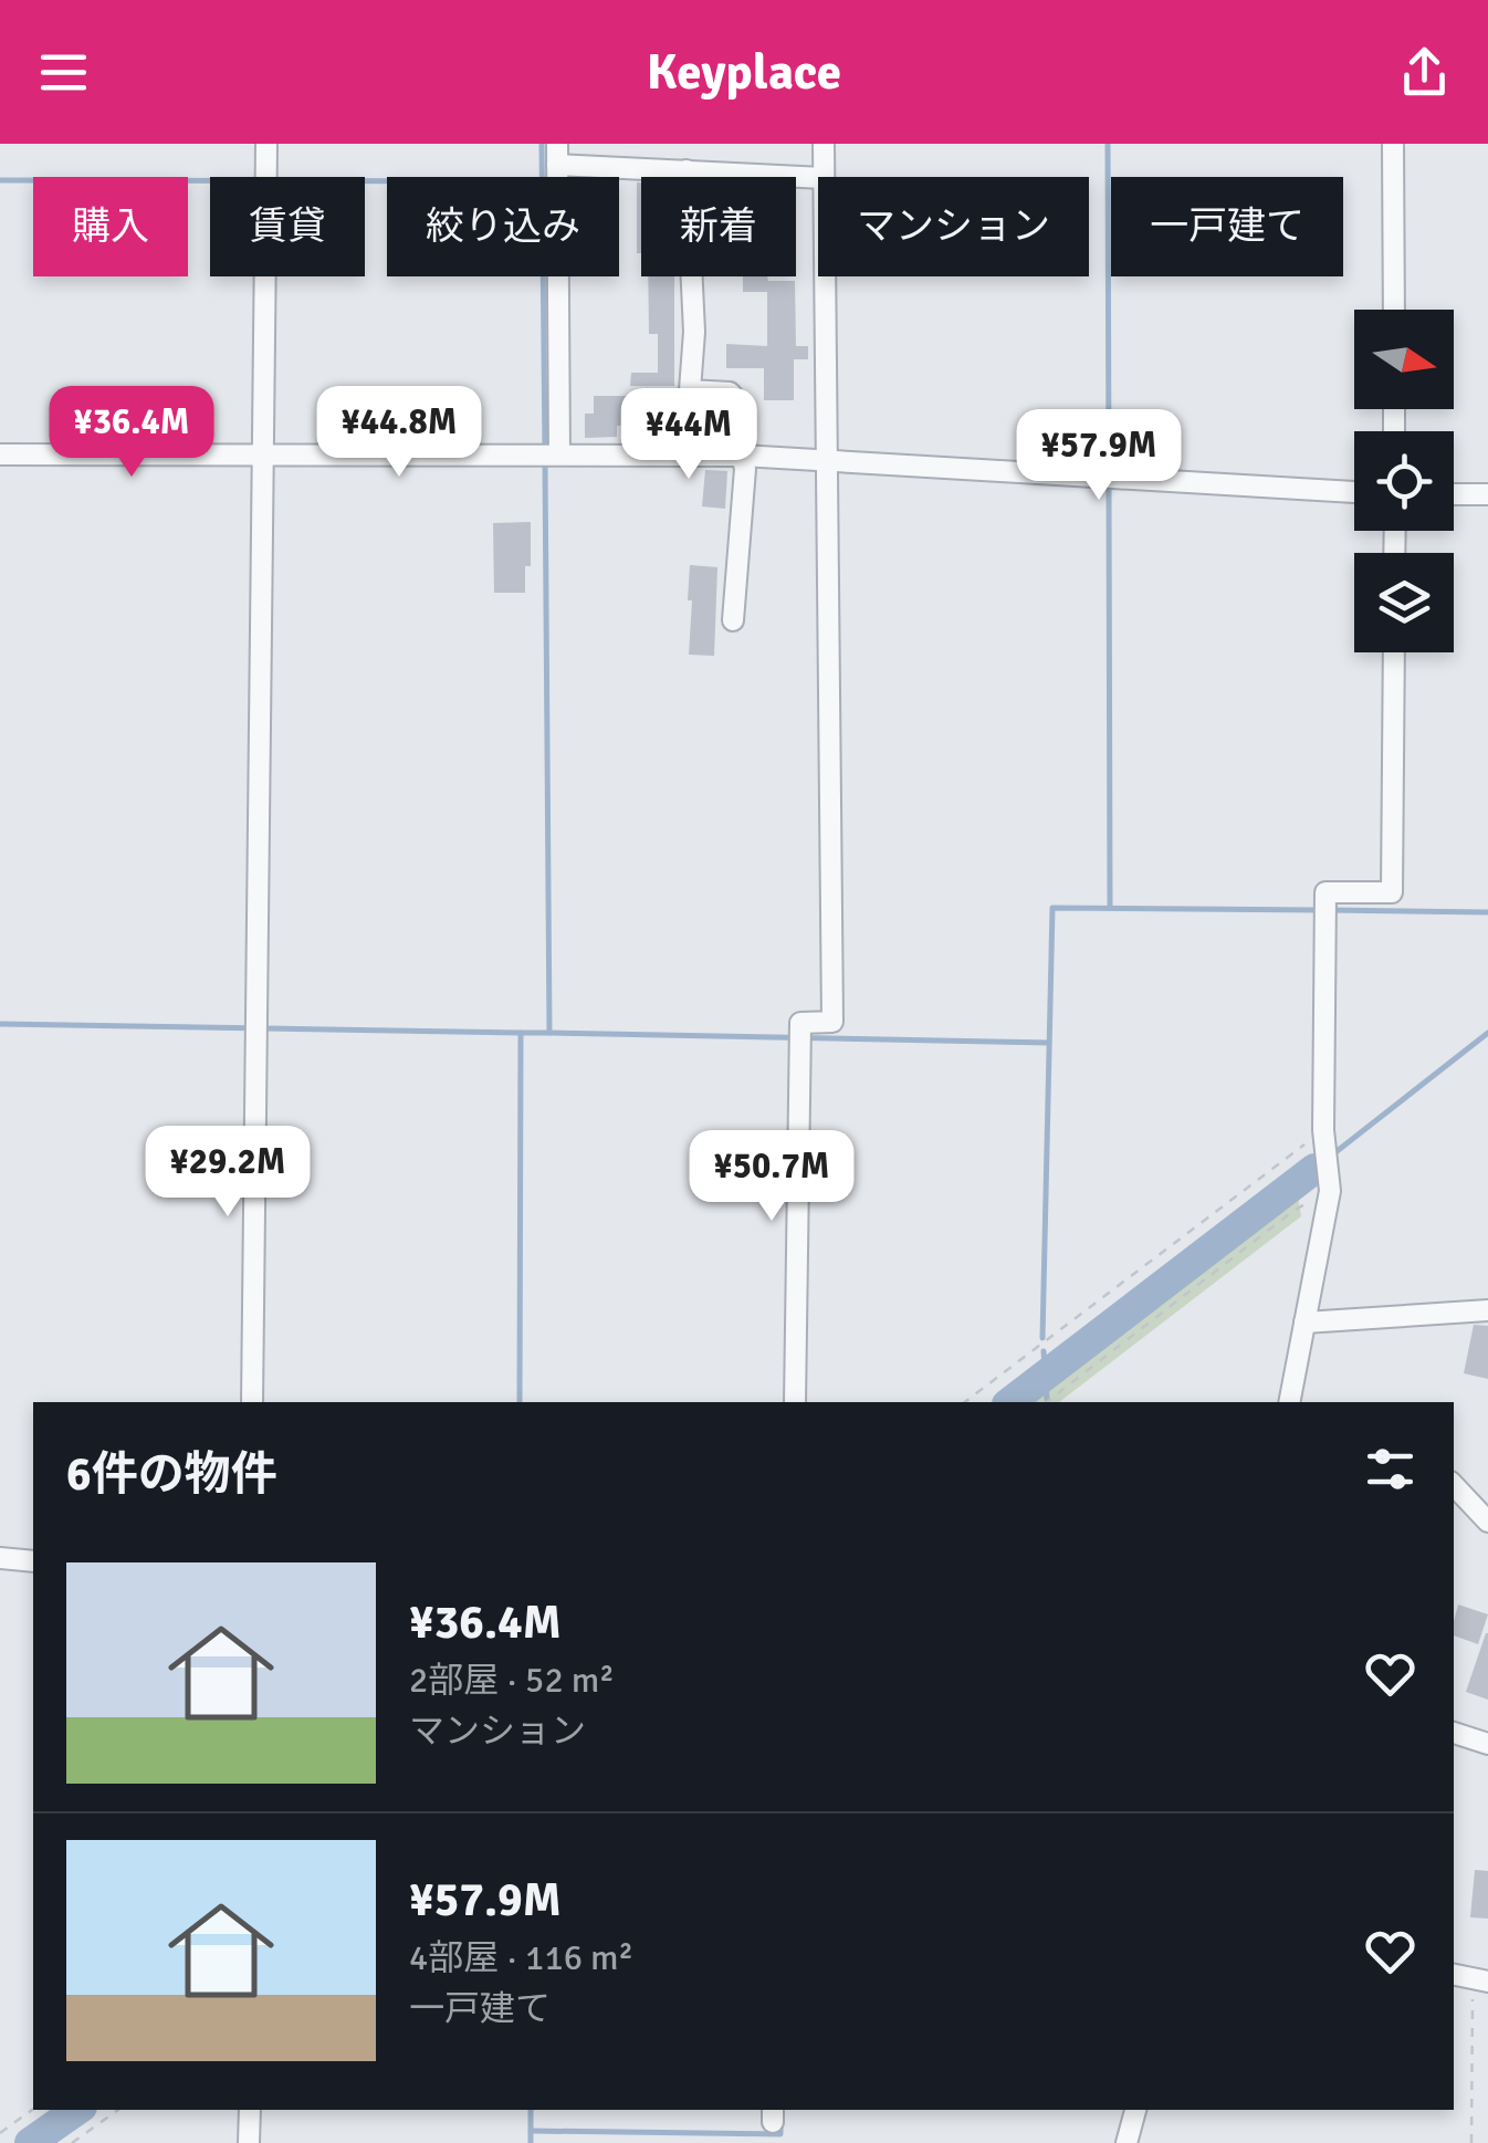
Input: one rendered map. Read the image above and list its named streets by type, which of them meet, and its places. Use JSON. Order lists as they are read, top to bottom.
{
  "north": "right",
  "page": {
    "header": "Keyplace",
    "chip": [
      "購入",
      "賃貸",
      "絞り込み",
      "新着",
      "マンション",
      "一戸建て"
    ],
    "price": [
      "¥36.4M",
      "¥44.8M",
      "¥44M",
      "¥57.9M",
      "¥29.2M",
      "¥50.7M"
    ],
    "heading": "6件の物件",
    "list": [
      {
        "name": "¥36.4M",
        "note": "2部屋 · 52 m² · マンション"
      },
      {
        "name": "¥57.9M",
        "note": "4部屋 · 116 m² · 一戸建て"
      }
    ]
  }
}
